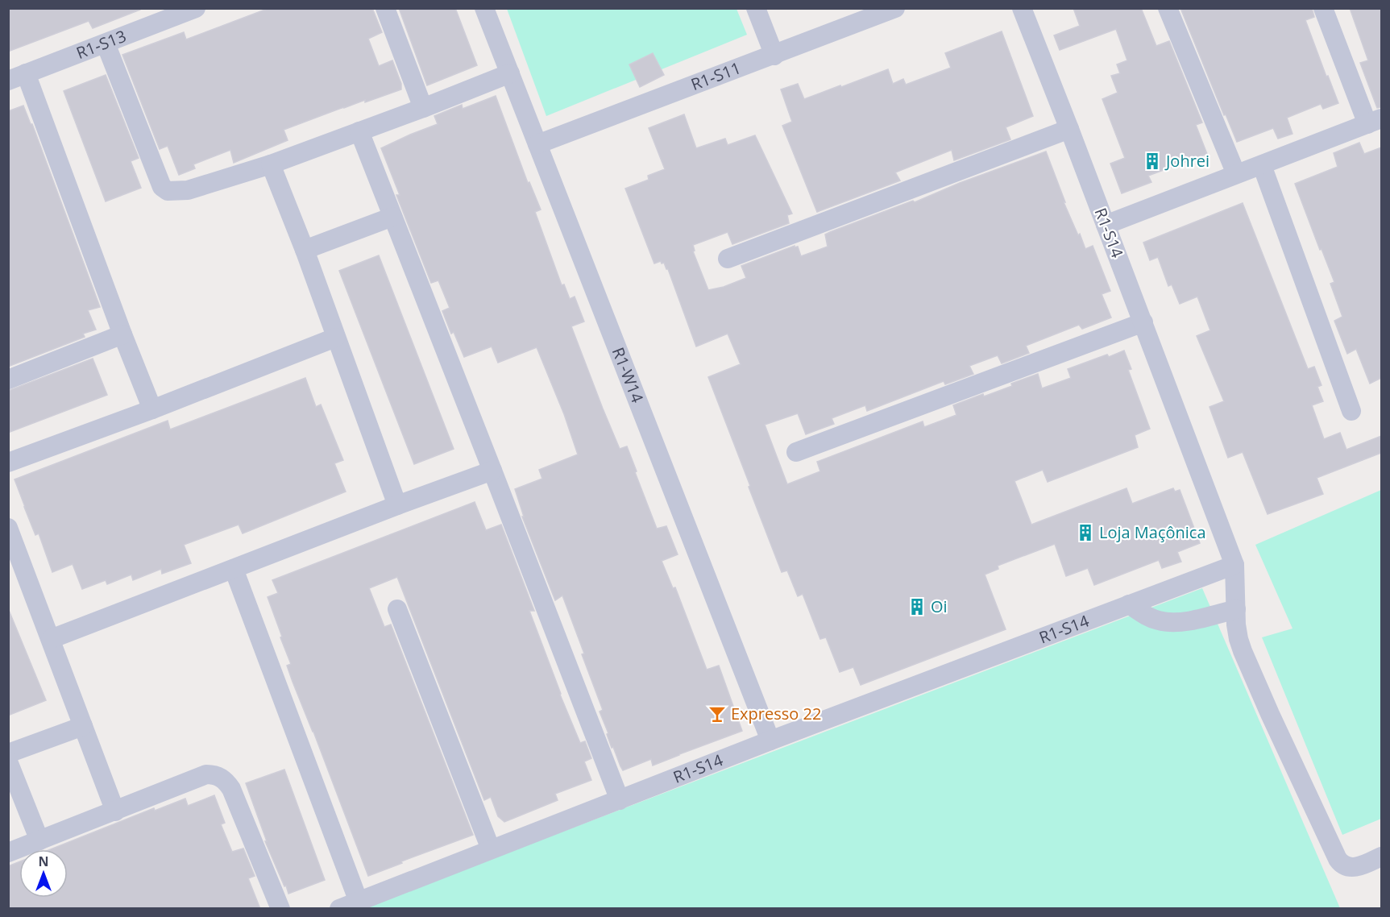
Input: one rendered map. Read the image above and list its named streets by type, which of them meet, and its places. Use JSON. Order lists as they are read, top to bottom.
{
  "streets": {
    "street": [
      "R1-S13",
      "R1-S11",
      "R1-S14",
      "R1-W14"
    ]
  },
  "crossings": [
    ["R1-S11", "R1-W14"],
    ["R1-S14", "R1-W14"]
  ],
  "places": {
    "building": ["Johrei", "Loja Maçônica", "Oi"],
    "bar": ["Expresso 22"]
  },
  "north": "top"
}
